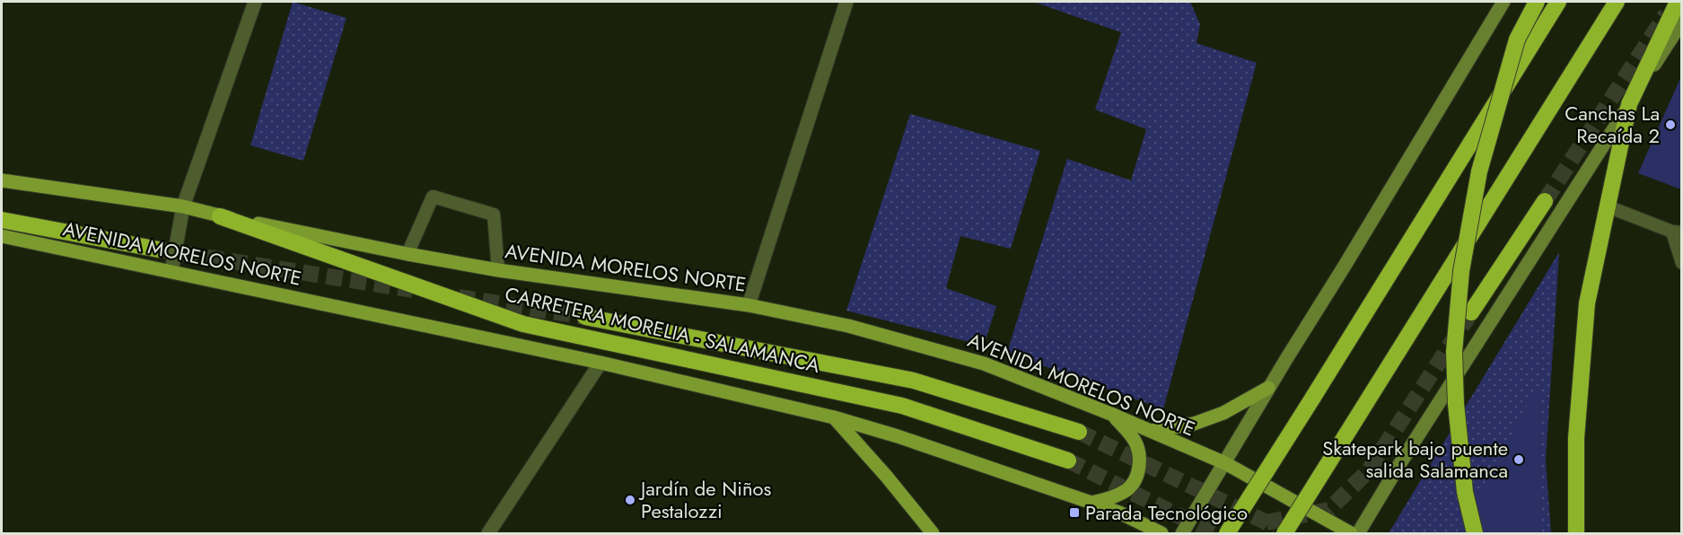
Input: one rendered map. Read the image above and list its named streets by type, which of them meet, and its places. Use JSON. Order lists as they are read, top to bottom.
{
  "streets": {
    "highway": ["CARRETERA MORELIA - SALAMANCA"],
    "main road": ["AVENIDA MORELOS NORTE"]
  },
  "crossings": [
    ["AVENIDA MORELOS NORTE", "CARRETERA MORELIA - SALAMANCA"]
  ],
  "places": {
    "other": ["Canchas La Recaída 2", "Skatepark bajo puente salida Salamanca", "Jardín de Niños Pestalozzi"],
    "transit": ["Parada Tecnológico"]
  }
}
